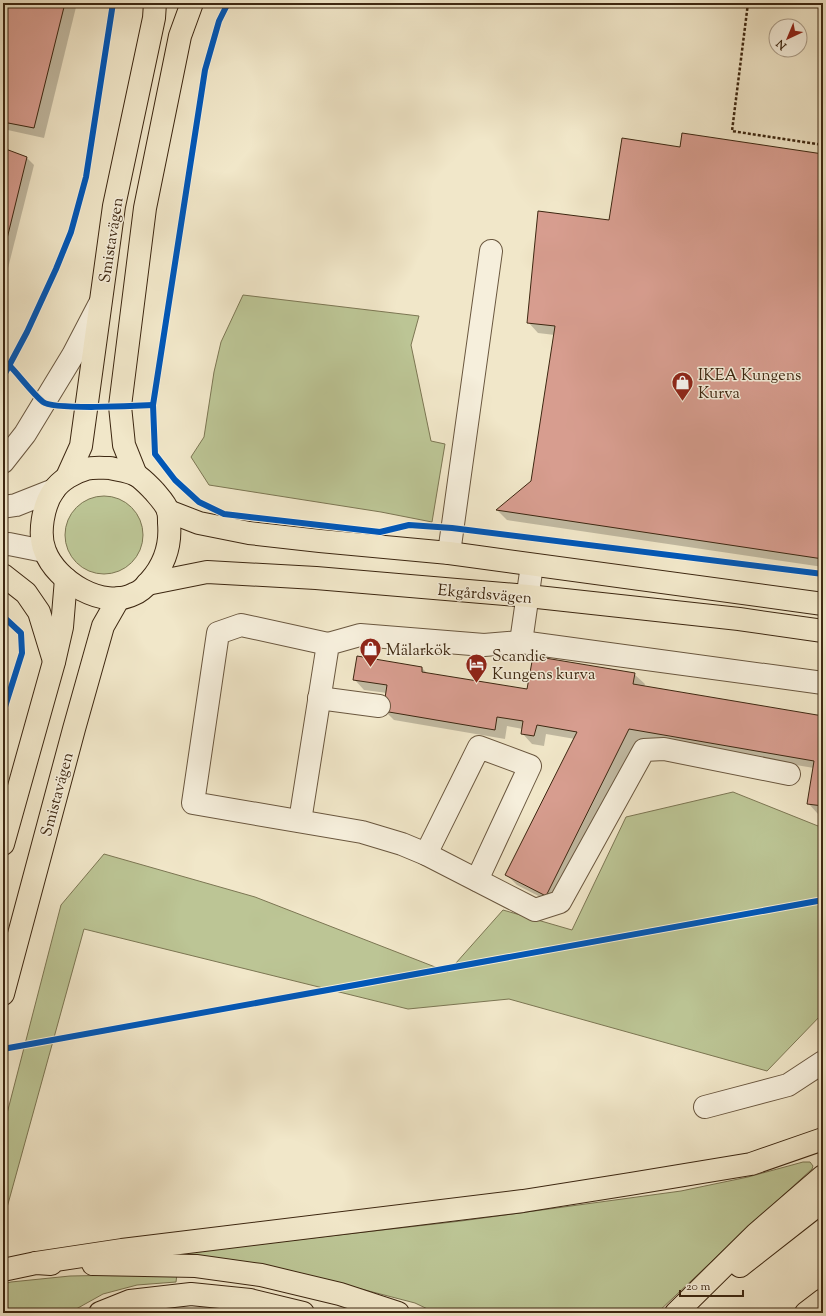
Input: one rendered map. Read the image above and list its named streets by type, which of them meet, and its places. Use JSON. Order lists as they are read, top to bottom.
{
  "streets": {
    "main road": ["Smistavägen", "Ekgårdsvägen"]
  },
  "crossings": [
    ["Smistavägen", "Ekgårdsvägen"]
  ],
  "places": {
    "shop": ["IKEA Kungens Kurva", "Mälarkök"],
    "hotel": ["Scandic Kungens kurva"]
  },
  "scale_bar": "20 m",
  "north": "bottom left"
}
